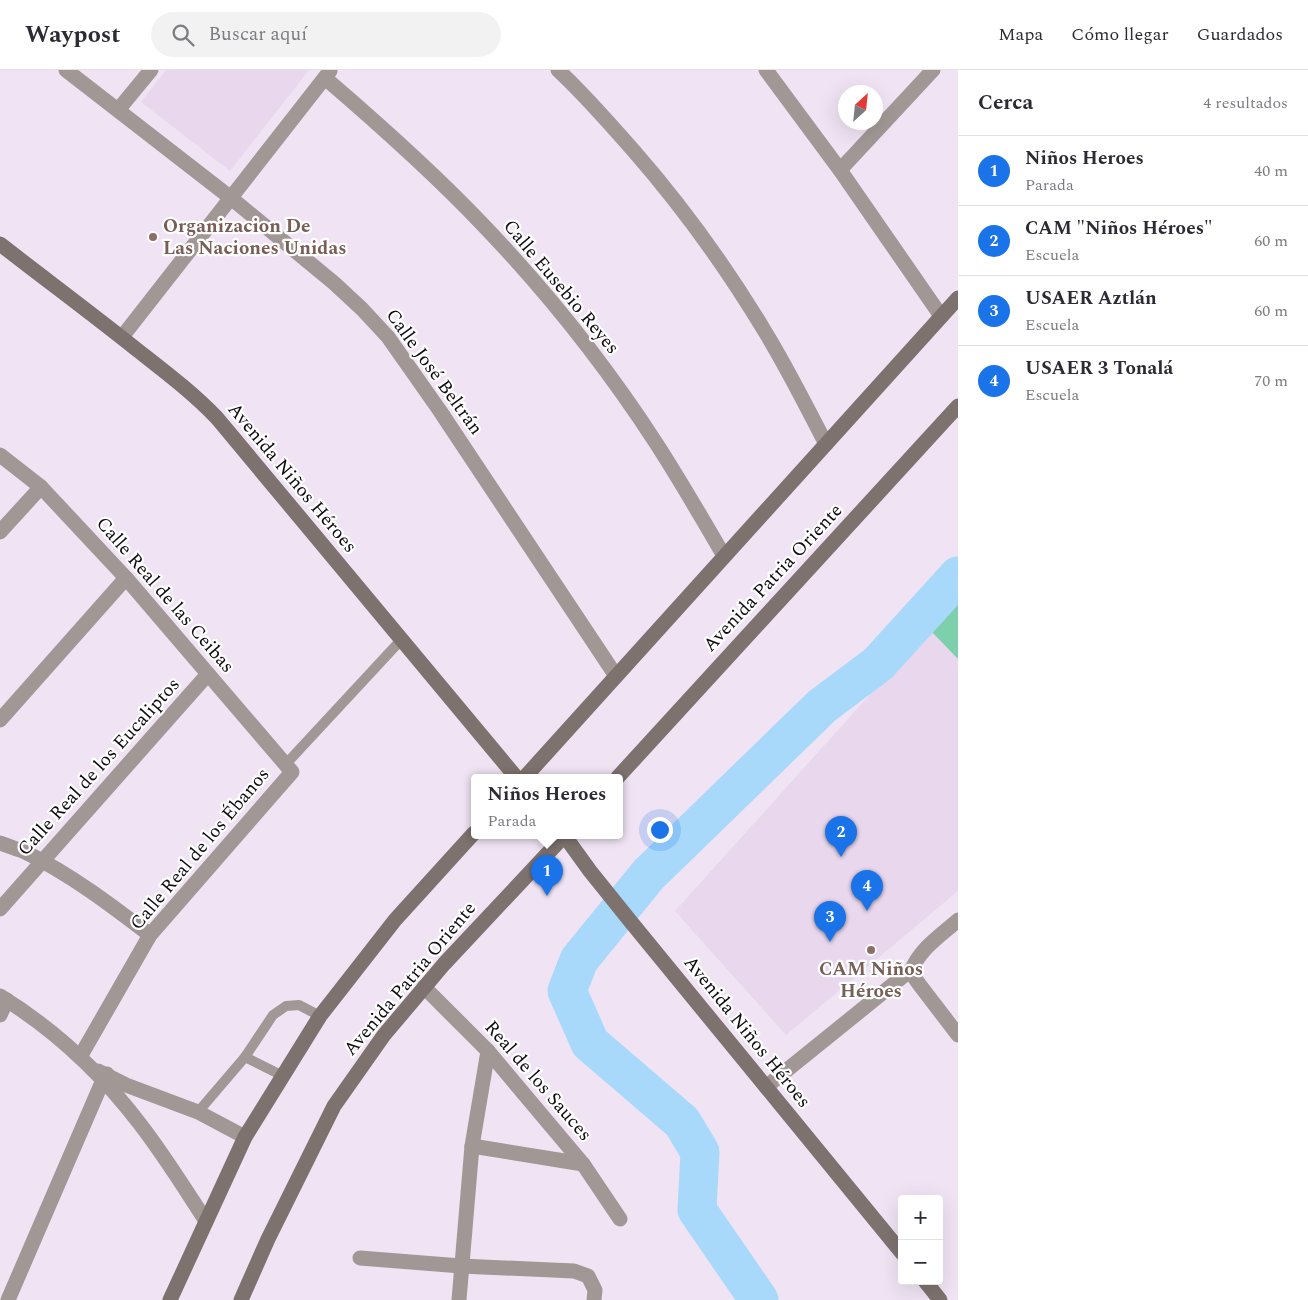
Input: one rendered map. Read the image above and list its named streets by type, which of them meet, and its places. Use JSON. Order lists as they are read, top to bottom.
{
  "streets": {
    "main road": ["Avenida Niños Héroes", "Avenida Patria Oriente"],
    "street": [
      "Calle Eusebio Reyes",
      "Calle José Beltrán",
      "Calle Real de las Ceibas",
      "Calle Real de los Eucaliptos",
      "Calle Real de los Ébanos",
      "Real de los Sauces"
    ]
  },
  "crossings": [
    ["Avenida Niños Héroes", "Calle Real de los Ébanos"],
    ["Avenida Patria Oriente", "Real de los Sauces"],
    ["Calle Real de las Ceibas", "Calle Real de los Eucaliptos"],
    ["Calle Real de las Ceibas", "Calle Real de los Ébanos"]
  ],
  "places": ["Organizacion De Las Naciones Unidas", "CAM Niños Héroes"],
  "north": "top right",
  "page": {
    "header": "Waypost",
    "search": "Buscar aquí",
    "nav": ["Mapa", "Cómo llegar", "Guardados"],
    "heading": ["Cerca", "4 resultados"],
    "list": [
      {
        "mark": "1",
        "name": "Niños Heroes",
        "note": "Parada",
        "value": "40 m"
      },
      {
        "mark": "2",
        "name": "CAM \"Niños Héroes\"",
        "note": "Escuela",
        "value": "60 m"
      },
      {
        "mark": "3",
        "name": "USAER Aztlán",
        "note": "Escuela",
        "value": "60 m"
      },
      {
        "mark": "4",
        "name": "USAER 3 Tonalá",
        "note": "Escuela",
        "value": "70 m"
      }
    ],
    "popup": ["Niños Heroes", "Parada"],
    "pins": [
      "2",
      "1",
      "4",
      "3"
    ],
    "map_buttons": ["+", "−"]
  }
}
